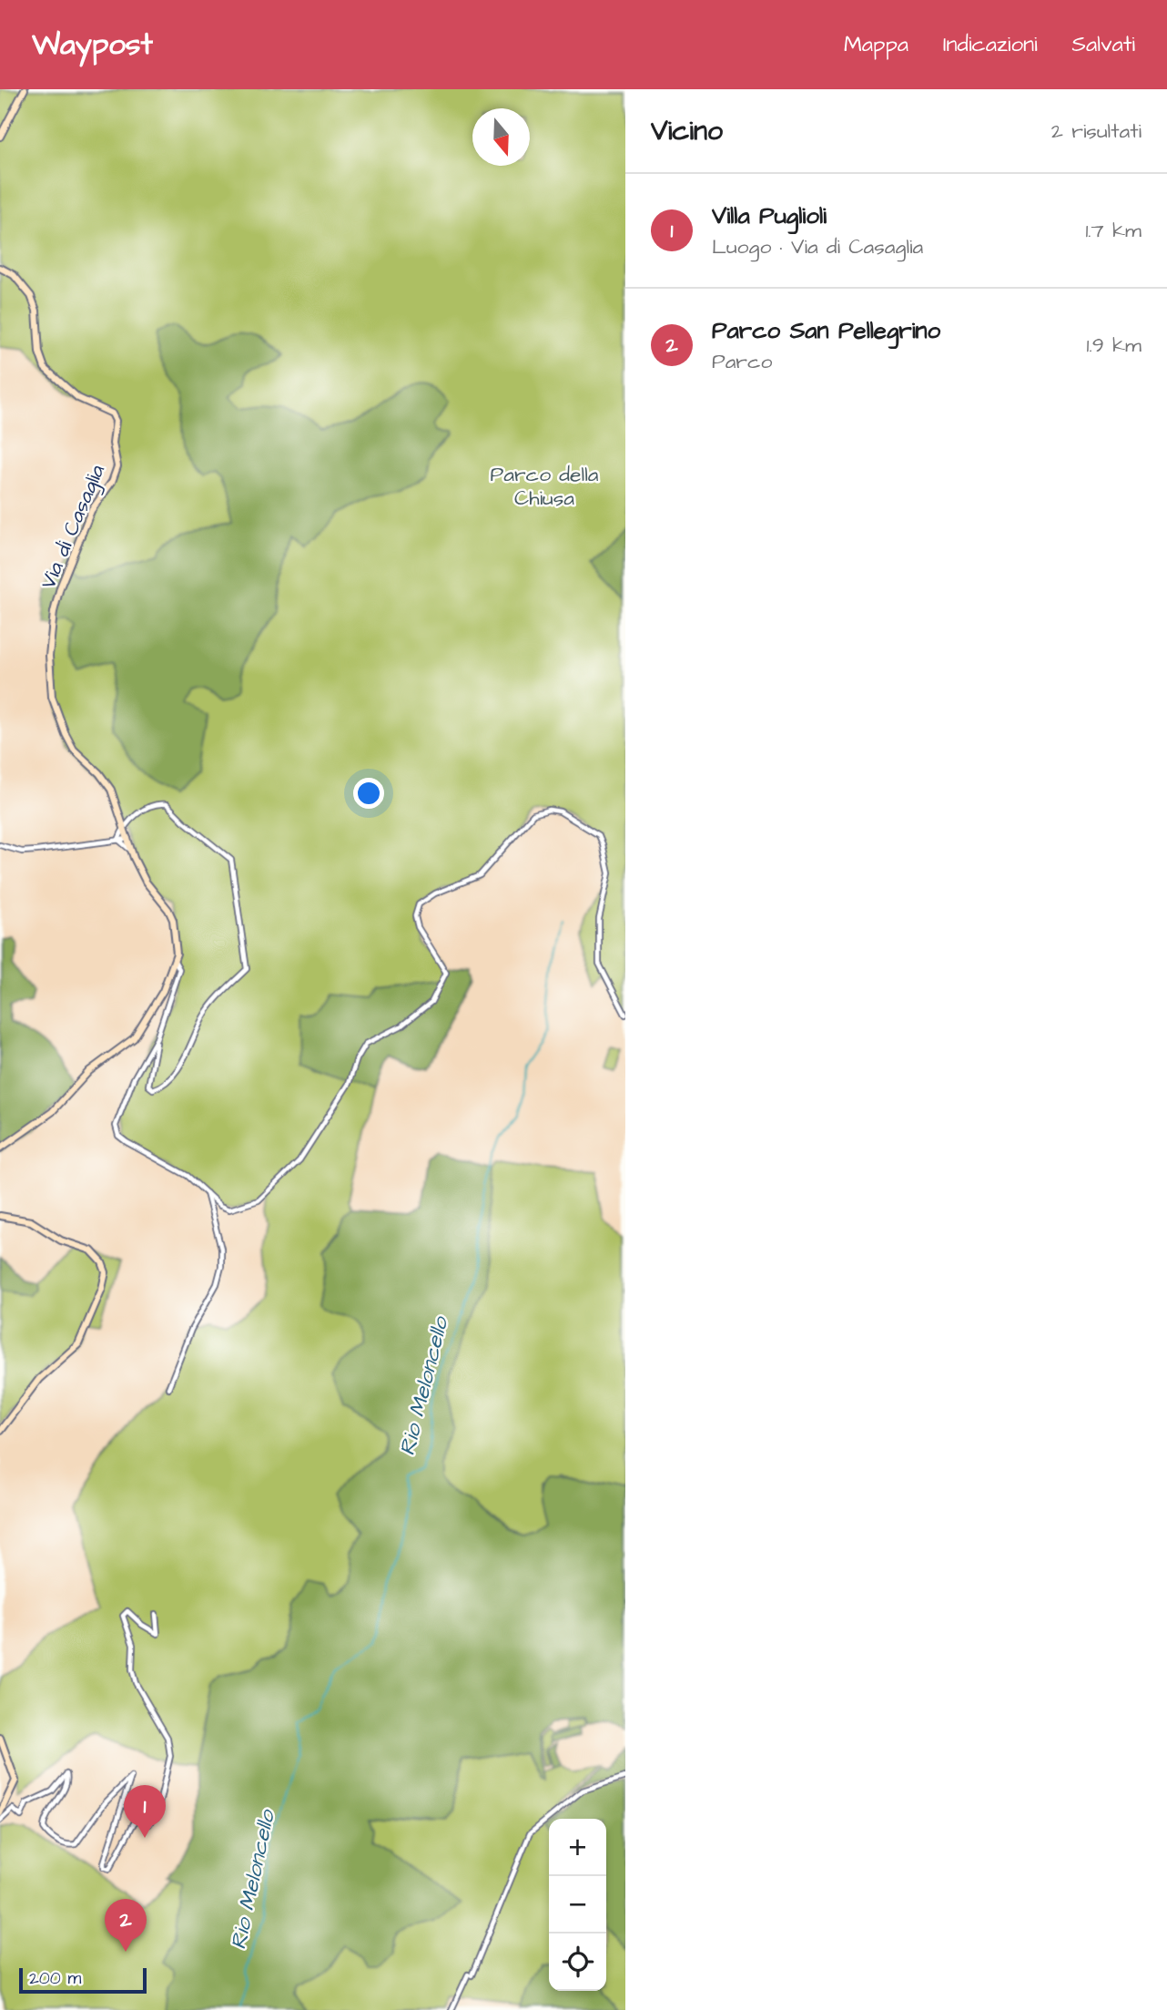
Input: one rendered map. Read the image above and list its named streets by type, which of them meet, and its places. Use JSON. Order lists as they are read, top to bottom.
{
  "streets": {
    "street": ["Via di Casaglia"]
  },
  "water": ["Rio Meloncello"],
  "parks": ["Parco della Chiusa"],
  "scale_bar": "200 m",
  "north": "bottom",
  "page": {
    "header": "Waypost",
    "nav": ["Mappa", "Indicazioni", "Salvati"],
    "heading": ["Vicino", "2 risultati"],
    "list": [
      {
        "mark": "1",
        "name": "Villa Puglioli",
        "note": "Luogo · Via di Casaglia",
        "value": "1.7 km"
      },
      {
        "mark": "2",
        "name": "Parco San Pellegrino",
        "note": "Parco",
        "value": "1.9 km"
      }
    ],
    "pins": ["1", "2"],
    "map_buttons": ["+", "−"],
    "scale": "200 m"
  }
}
